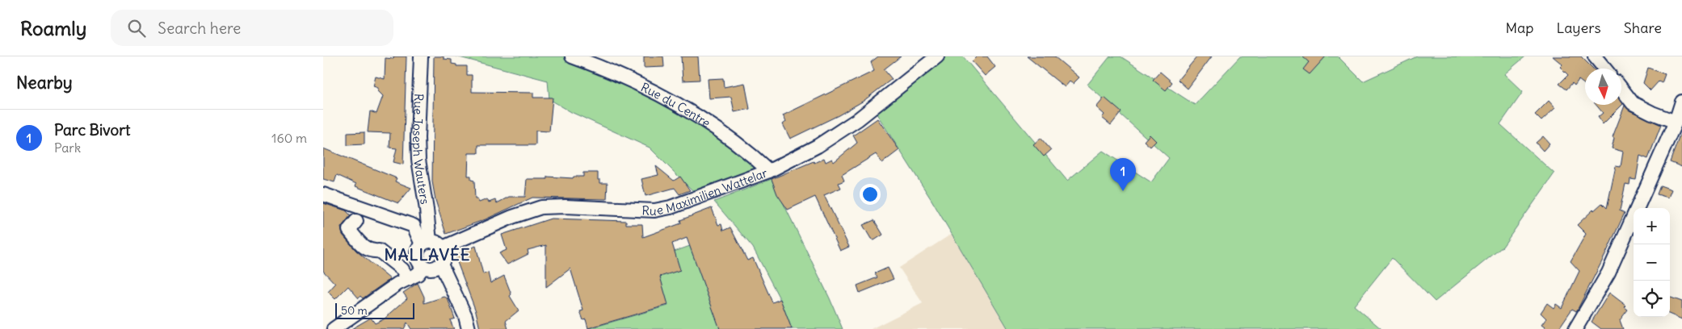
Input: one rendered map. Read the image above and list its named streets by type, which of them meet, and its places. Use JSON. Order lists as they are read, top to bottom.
{
  "streets": {
    "street": ["Rue du Centre", "Rue Joseph Wauters", "Rue Maximilien Wattelar"]
  },
  "crossings": [
    ["Rue du Centre", "Rue Maximilien Wattelar"],
    ["Rue Joseph Wauters", "Rue Maximilien Wattelar"]
  ],
  "districts": ["MALLAVÉE"],
  "scale_bar": "50 m",
  "north": "bottom",
  "page": {
    "header": "Roamly",
    "search": "Search here",
    "nav": ["Map", "Layers", "Share"],
    "heading": "Nearby",
    "list": [
      {
        "mark": "1",
        "name": "Parc Bivort",
        "note": "Park",
        "value": "160 m"
      }
    ],
    "pins": "1",
    "map_buttons": ["+", "−"],
    "scale": "50 m"
  }
}
